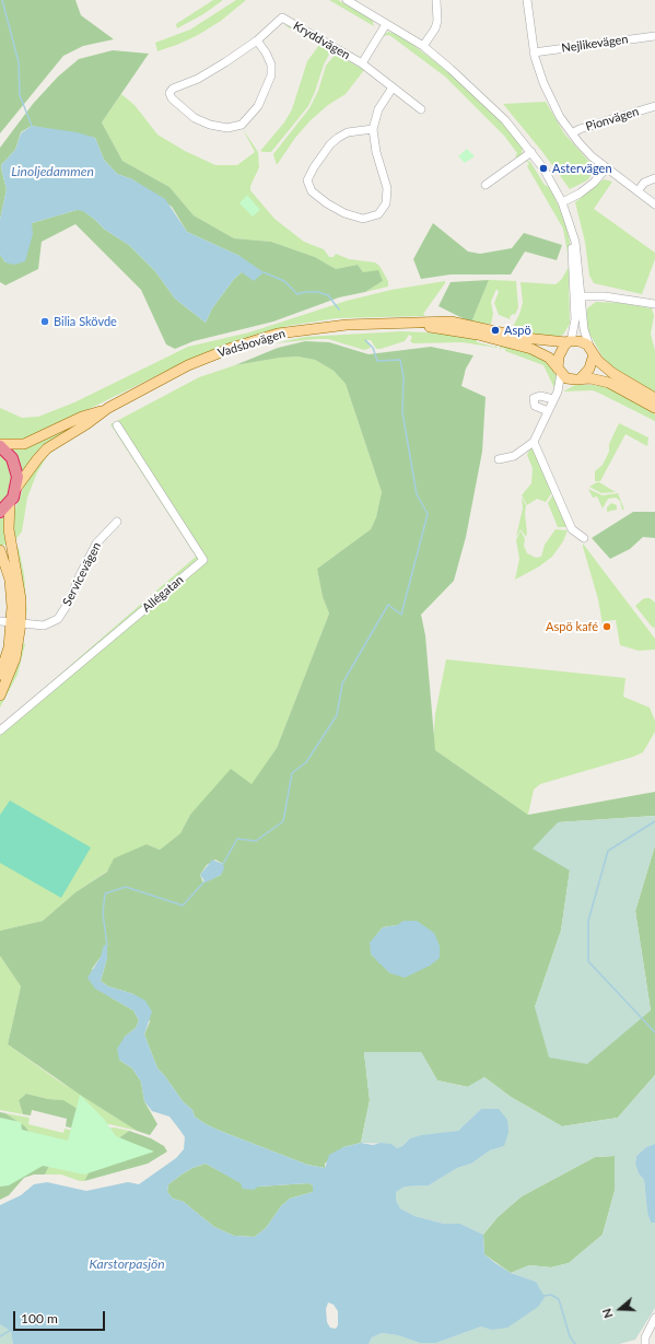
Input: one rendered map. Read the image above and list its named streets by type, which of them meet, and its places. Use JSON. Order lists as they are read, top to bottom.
{
  "streets": {
    "main road": ["Vadsbovägen"],
    "street": [
      "Kryddvägen",
      "Nejlikevägen",
      "Pionvägen",
      "Servicevägen",
      "Allégatan"
    ]
  },
  "water": ["Linoljedammen", "Karstorpasjön"],
  "places": [
    "Astervägen",
    "Bilia Skövde",
    "Aspö",
    "Aspö kafé"
  ],
  "scale_bar": "100 m",
  "north": "left"
}
